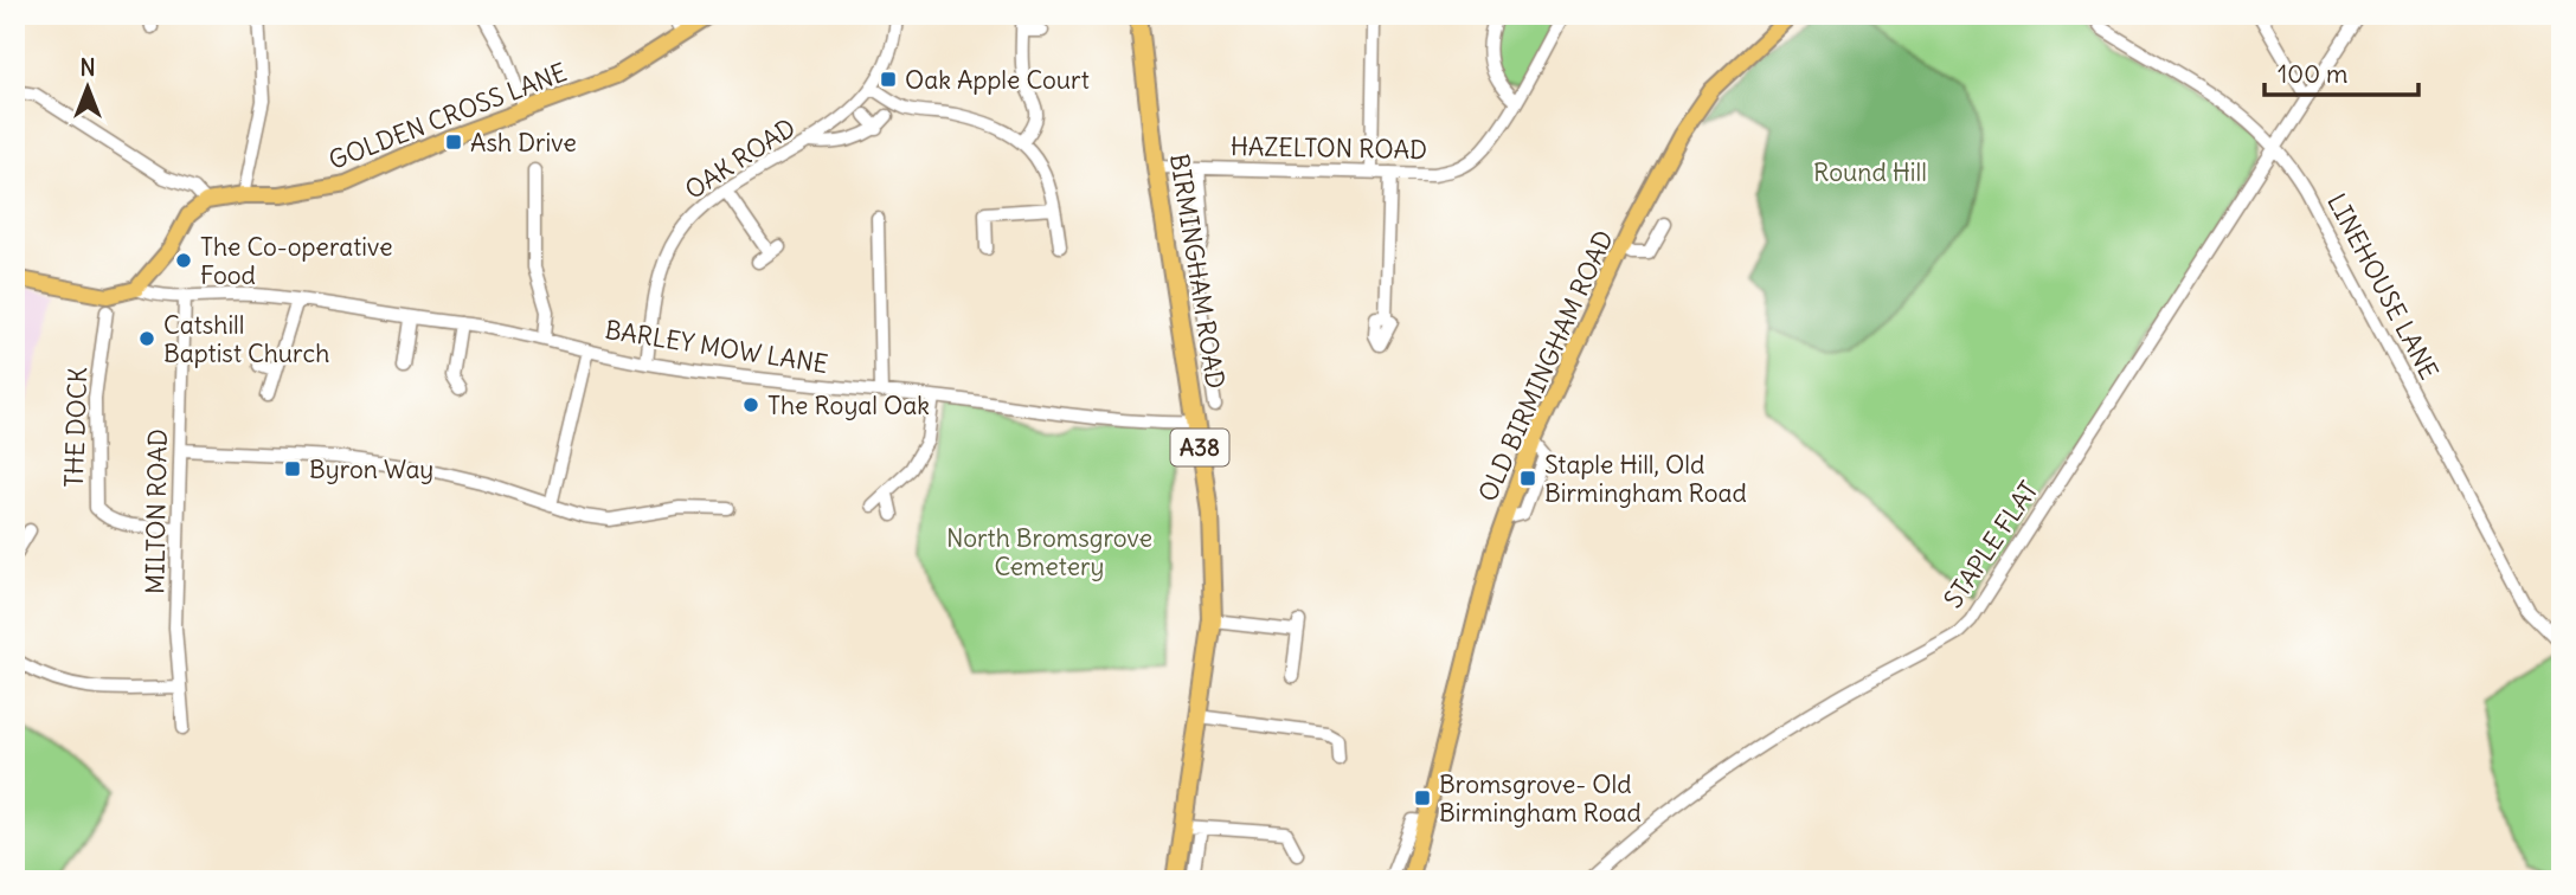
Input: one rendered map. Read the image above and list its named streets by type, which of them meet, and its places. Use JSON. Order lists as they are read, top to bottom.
{
  "streets": {
    "highway": ["BIRMINGHAM ROAD", "A38"],
    "main road": ["GOLDEN CROSS LANE", "OLD BIRMINGHAM ROAD"],
    "street": [
      "HAZELTON ROAD",
      "OAK ROAD",
      "LINEHOUSE LANE",
      "BARLEY MOW LANE",
      "THE DOCK",
      "MILTON ROAD",
      "STAPLE FLAT"
    ]
  },
  "crossings": [
    ["HAZELTON ROAD", "BIRMINGHAM ROAD"],
    ["OAK ROAD", "BARLEY MOW LANE"],
    ["BIRMINGHAM ROAD", "BARLEY MOW LANE"],
    ["LINEHOUSE LANE", "STAPLE FLAT"],
    ["BARLEY MOW LANE", "MILTON ROAD"],
    ["THE DOCK", "MILTON ROAD"]
  ],
  "parks": ["Round Hill", "North Bromsgrove Cemetery"],
  "places": {
    "transit": [
      "Oak Apple Court",
      "Ash Drive",
      "Byron Way",
      "Staple Hill, Old Birmingham Road",
      "Bromsgrove- Old Birmingham Road"
    ],
    "other": ["The Co-operative Food", "Catshill Baptist Church", "The Royal Oak"]
  },
  "scale_bar": "100 m",
  "north": "top"
}
